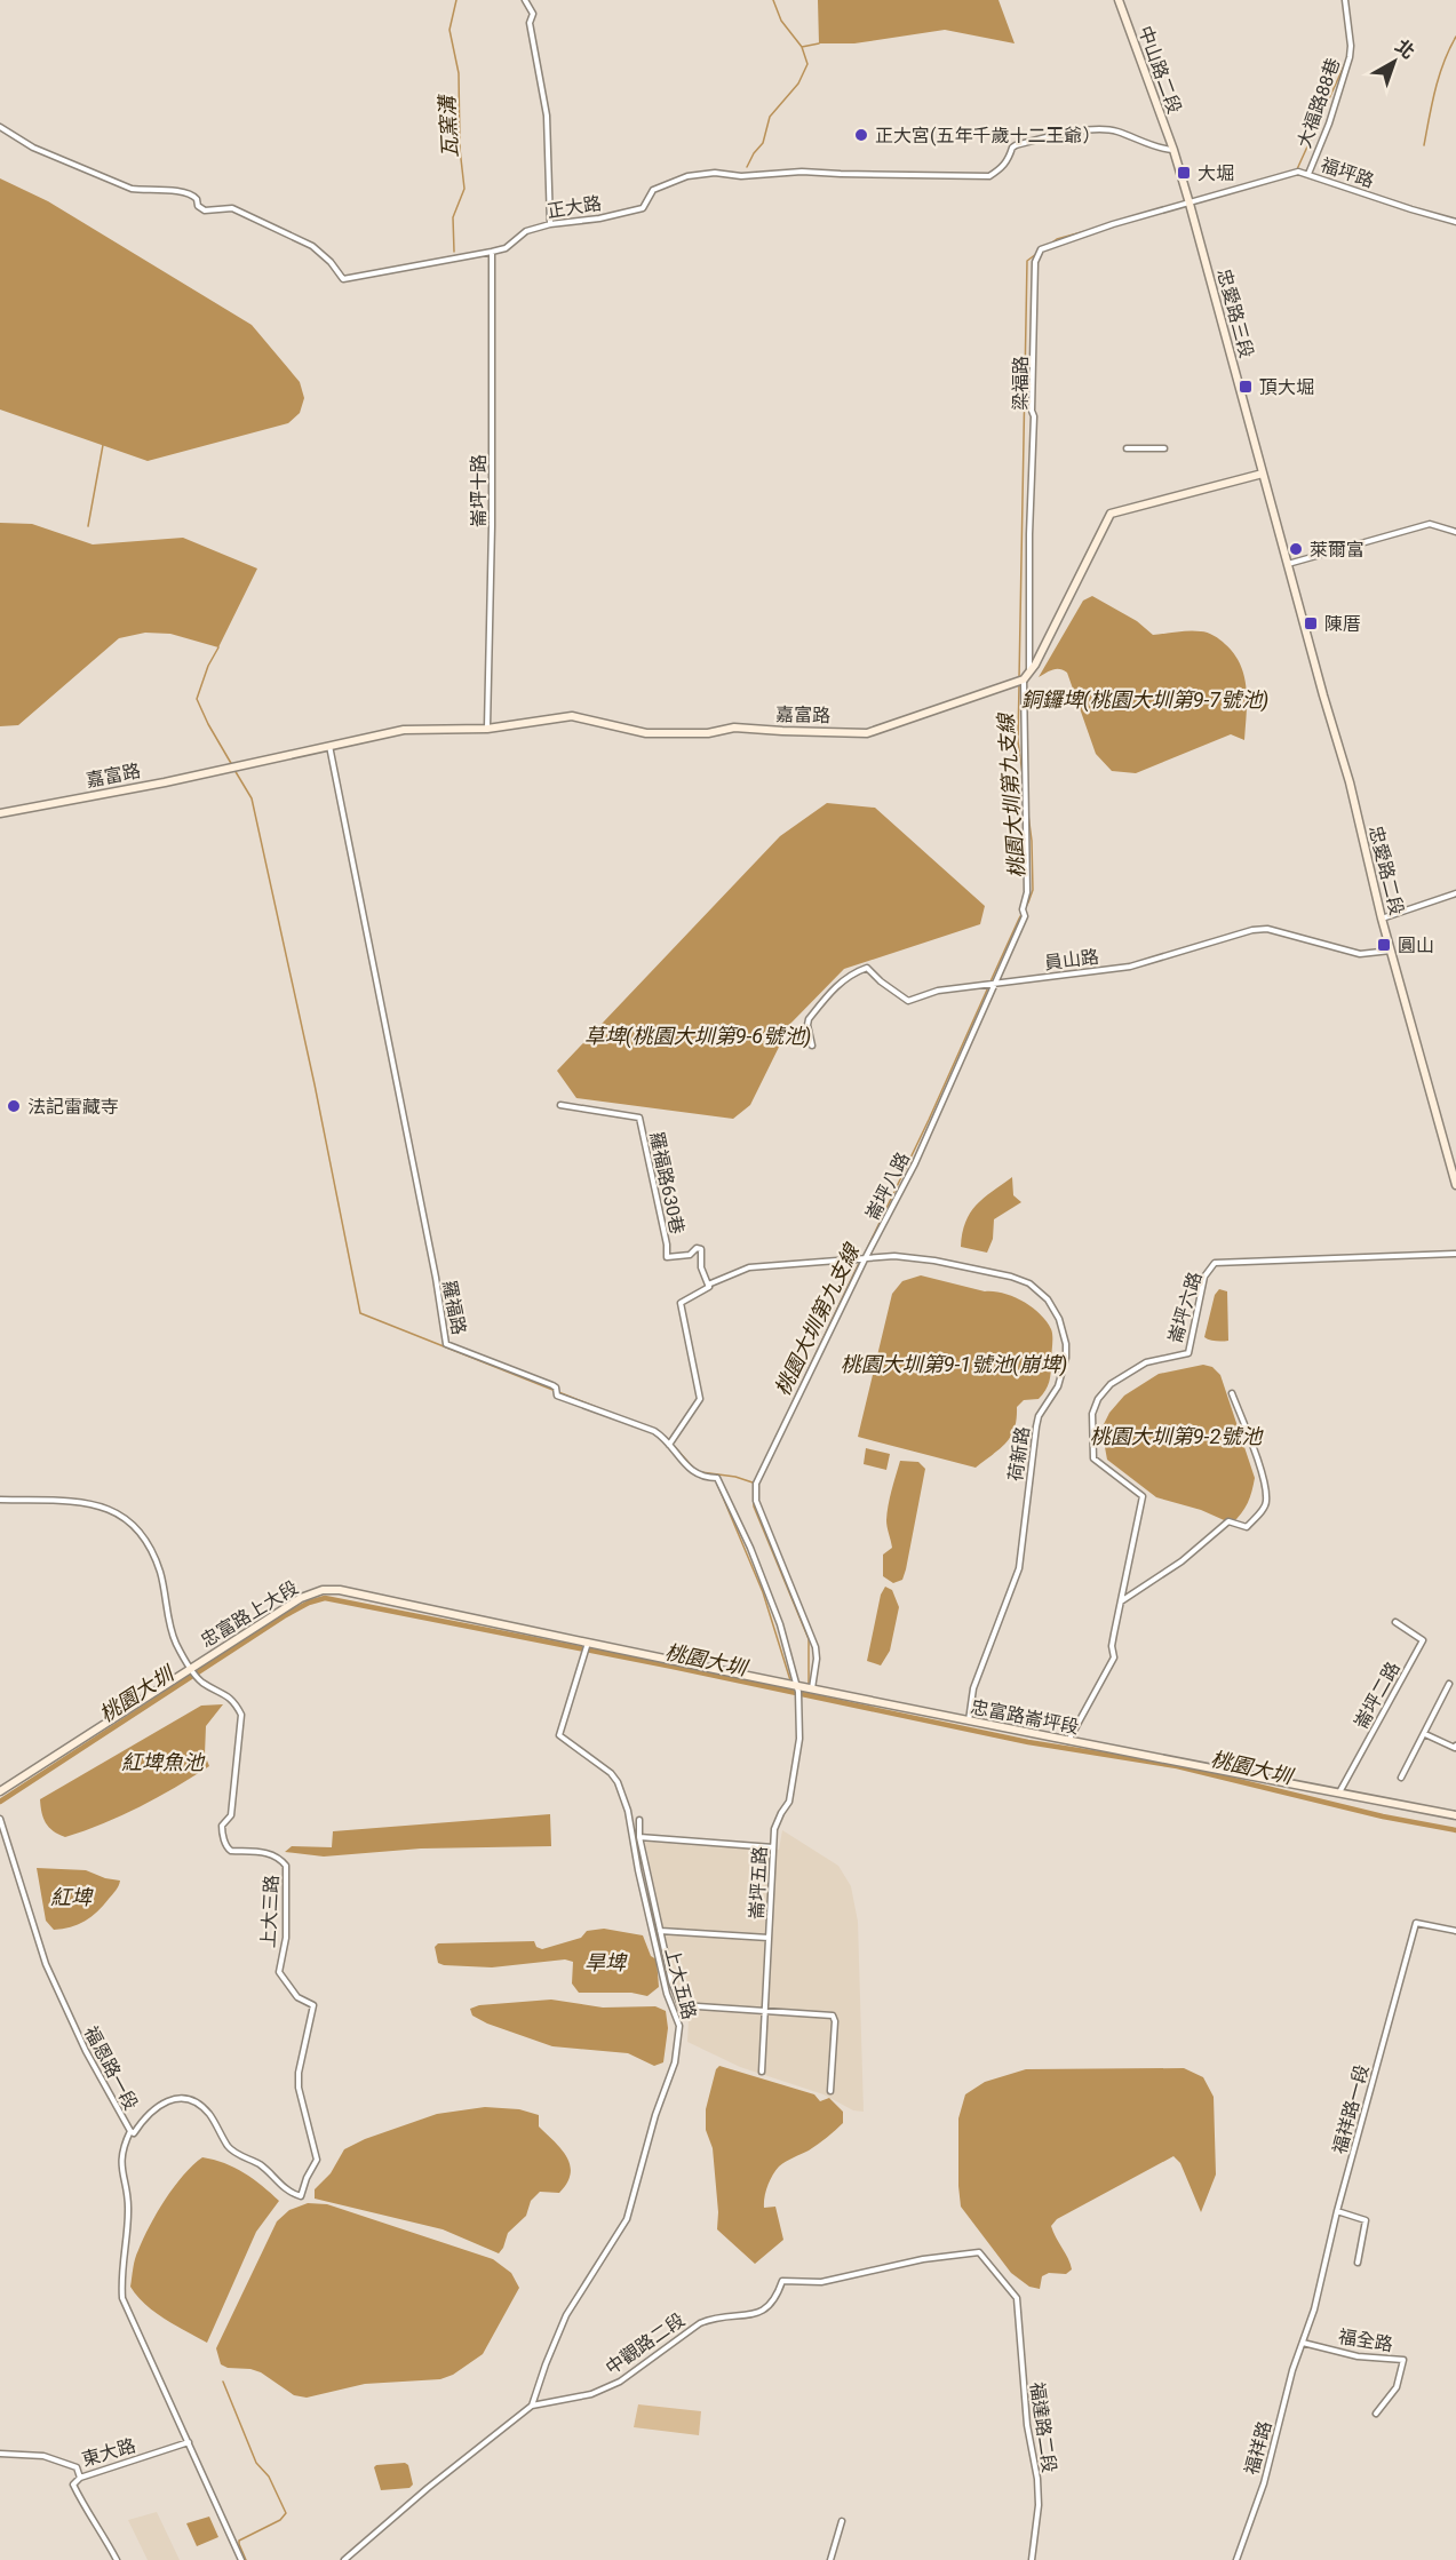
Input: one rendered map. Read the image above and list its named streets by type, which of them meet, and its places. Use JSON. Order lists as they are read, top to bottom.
{
  "streets": {
    "street": [
      "中山路二段",
      "大福路88巷",
      "福坪路",
      "正大路",
      "忠愛路三段",
      "梁福路",
      "崙坪十路",
      "嘉富路",
      "忠愛路二段",
      "員山路",
      "羅福路630巷",
      "崙坪八路",
      "羅福路",
      "崙坪六路",
      "荷新路",
      "忠富路上大段",
      "崙坪二路",
      "忠富路崙坪段",
      "崙坪五路",
      "上大三路",
      "上大五路",
      "福恩路一段",
      "福祥路一段",
      "福全路",
      "中觀路二段",
      "福達路二段",
      "福祥路",
      "東大路"
    ]
  },
  "crossings": [
    ["中山路二段", "正大路"],
    ["中山路二段", "忠愛路三段"],
    ["大福路88巷", "福坪路"],
    ["福坪路", "忠愛路三段"],
    ["福坪路", "梁福路"],
    ["正大路", "忠愛路三段"],
    ["正大路", "崙坪十路"],
    ["忠愛路三段", "梁福路"],
    ["忠愛路三段", "忠愛路二段"],
    ["梁福路", "嘉富路"],
    ["梁福路", "崙坪八路"],
    ["崙坪十路", "嘉富路"],
    ["嘉富路", "崙坪八路"],
    ["嘉富路", "羅福路"],
    ["忠愛路二段", "員山路"],
    ["員山路", "崙坪八路"],
    ["羅福路630巷", "荷新路"],
    ["崙坪八路", "荷新路"],
    ["崙坪八路", "忠富路崙坪段"],
    ["羅福路", "荷新路"],
    ["羅福路", "忠富路崙坪段"],
    ["羅福路", "崙坪五路"],
    ["崙坪六路", "忠富路崙坪段"],
    ["荷新路", "忠富路崙坪段"],
    ["忠富路上大段", "忠富路崙坪段"],
    ["忠富路上大段", "上大三路"],
    ["忠富路上大段", "上大五路"],
    ["崙坪二路", "忠富路崙坪段"],
    ["忠富路崙坪段", "崙坪五路"],
    ["忠富路崙坪段", "上大五路"],
    ["上大三路", "福恩路一段"],
    ["上大五路", "中觀路二段"],
    ["福恩路一段", "東大路"],
    ["福祥路一段", "福全路"],
    ["福祥路一段", "福祥路"],
    ["福全路", "福祥路"],
    ["中觀路二段", "福達路二段"]
  ],
  "water": [
    "瓦窯溝",
    "銅鑼埤(桃園大圳第9-7號池)",
    "桃園大圳第九支線",
    "草埤(桃園大圳第9-6號池)",
    "桃園大圳第9-1號池(崩埤)",
    "桃園大圳第9-2號池",
    "桃園大圳",
    "紅埤魚池",
    "紅埤",
    "旱埤"
  ],
  "places": {
    "other": ["正大宮(五年千歲十二王爺）", "萊爾富", "法記雷藏寺"],
    "transit": [
      "大堀",
      "頂大堀",
      "陳厝",
      "圓山"
    ]
  },
  "north": "top right"
}
